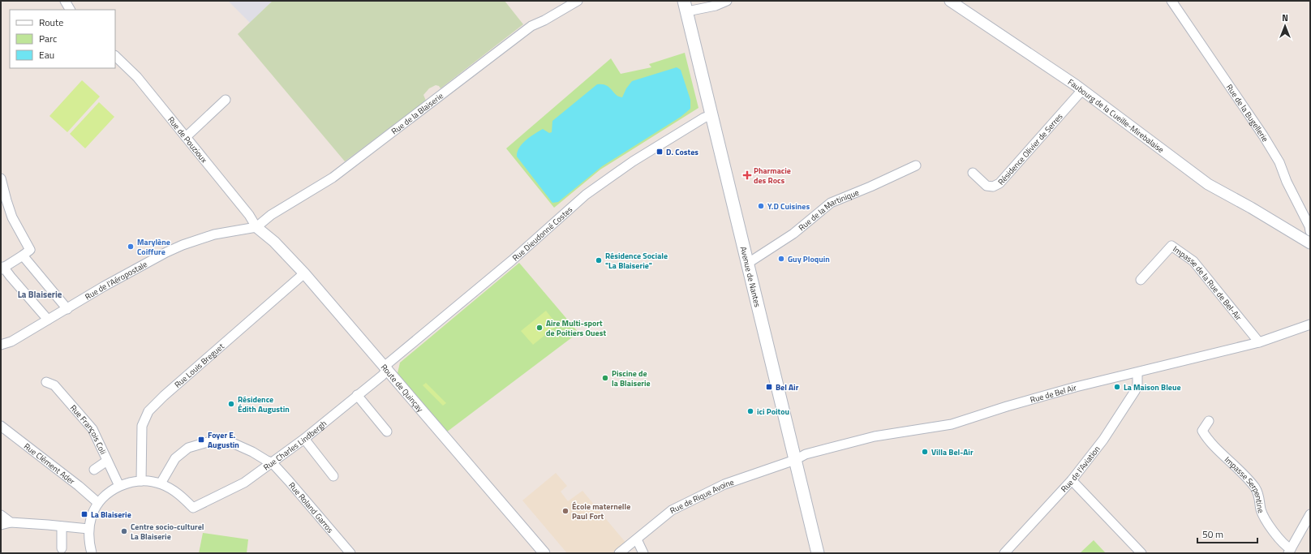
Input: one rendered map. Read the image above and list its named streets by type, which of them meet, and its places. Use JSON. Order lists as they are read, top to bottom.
{
  "streets": {
    "main road": ["Avenue de Nantes"],
    "street": [
      "Rue de la Blaiserie",
      "Rue de la Bugellerie",
      "Faubourg de la Cueille-Mirebalaise",
      "Rue de Pouzioux",
      "Résidence Olivier de Serres",
      "Rue de la Martinique",
      "Rue Dieudonné Costes",
      "Rue de l'Aéropostale",
      "Impasse de la Rue de Bel-Air",
      "Rue Louis Breguet",
      "Route de Quinçay",
      "Rue de Bel Air",
      "Rue François Coli",
      "Rue Charles Lindbergh",
      "Rue Clément Ader",
      "Rue de l'Aviation",
      "Impasse Serpentine",
      "Rue de Rique Avoine",
      "Rue Roland Garros"
    ]
  },
  "crossings": [
    ["Rue de la Blaiserie", "Rue de Pouzioux"],
    ["Rue de la Blaiserie", "Rue de l'Aéropostale"],
    ["Rue de la Blaiserie", "Route de Quinçay"],
    ["Faubourg de la Cueille-Mirebalaise", "Résidence Olivier de Serres"],
    ["Rue de Pouzioux", "Rue de l'Aéropostale"],
    ["Rue de Pouzioux", "Route de Quinçay"],
    ["Rue de la Martinique", "Avenue de Nantes"],
    ["Rue Dieudonné Costes", "Avenue de Nantes"],
    ["Rue Dieudonné Costes", "Route de Quinçay"],
    ["Rue Dieudonné Costes", "Rue Charles Lindbergh"],
    ["Avenue de Nantes", "Rue de Bel Air"],
    ["Avenue de Nantes", "Rue de Rique Avoine"],
    ["Rue de l'Aéropostale", "Route de Quinçay"],
    ["Impasse de la Rue de Bel-Air", "Rue de Bel Air"],
    ["Rue Louis Breguet", "Route de Quinçay"],
    ["Route de Quinçay", "Rue Charles Lindbergh"],
    ["Rue de Bel Air", "Rue de l'Aviation"],
    ["Rue de Bel Air", "Rue de Rique Avoine"],
    ["Rue Charles Lindbergh", "Rue Roland Garros"]
  ],
  "districts": ["La Blaiserie"],
  "places": {
    "transit": [
      "D. Costes",
      "Bel Air",
      "Foyer E. Augustin",
      "La Blaiserie"
    ],
    "health": ["Pharmacie des Rocs"],
    "other": [
      "Y.D Cuisines",
      "Marylène Coiffure",
      "Guy Ploquin",
      "Résidence Sociale \"La Blaiserie\"",
      "Aire Multi-sport de Poitiers Ouest",
      "Piscine de la Blaiserie",
      "La Maison Bleue",
      "Résidence Édith Augustin",
      "ici Poitou",
      "Villa Bel-Air",
      "École maternelle Paul Fort",
      "Centre socio-culturel La Blaiserie"
    ]
  },
  "legend": ["Route", "Parc", "Eau"],
  "scale_bar": "50 m",
  "north": "top"
}
